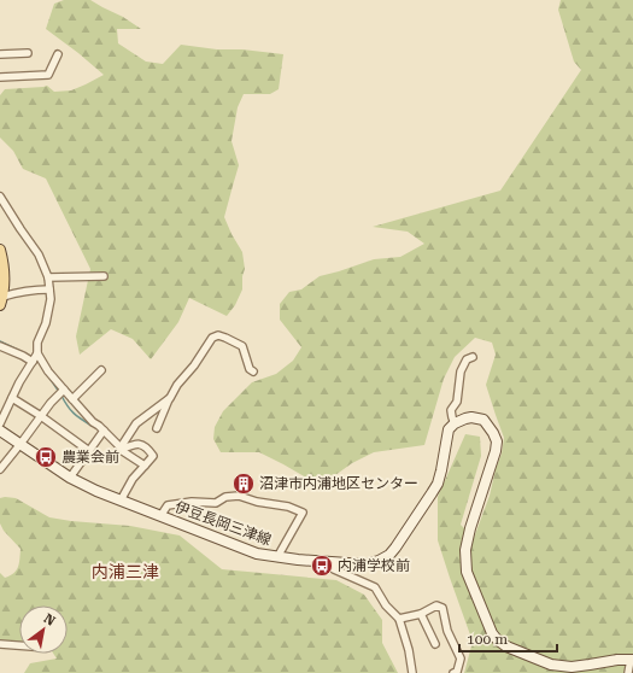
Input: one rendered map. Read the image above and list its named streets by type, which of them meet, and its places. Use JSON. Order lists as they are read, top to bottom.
{
  "streets": {
    "main road": ["伊豆長岡三津線"]
  },
  "districts": ["内浦三津"],
  "places": {
    "bus stop": ["農業会前", "内浦学校前"],
    "building": ["沼津市内浦地区センター"]
  },
  "scale_bar": "100 m",
  "north": "top right"
}
